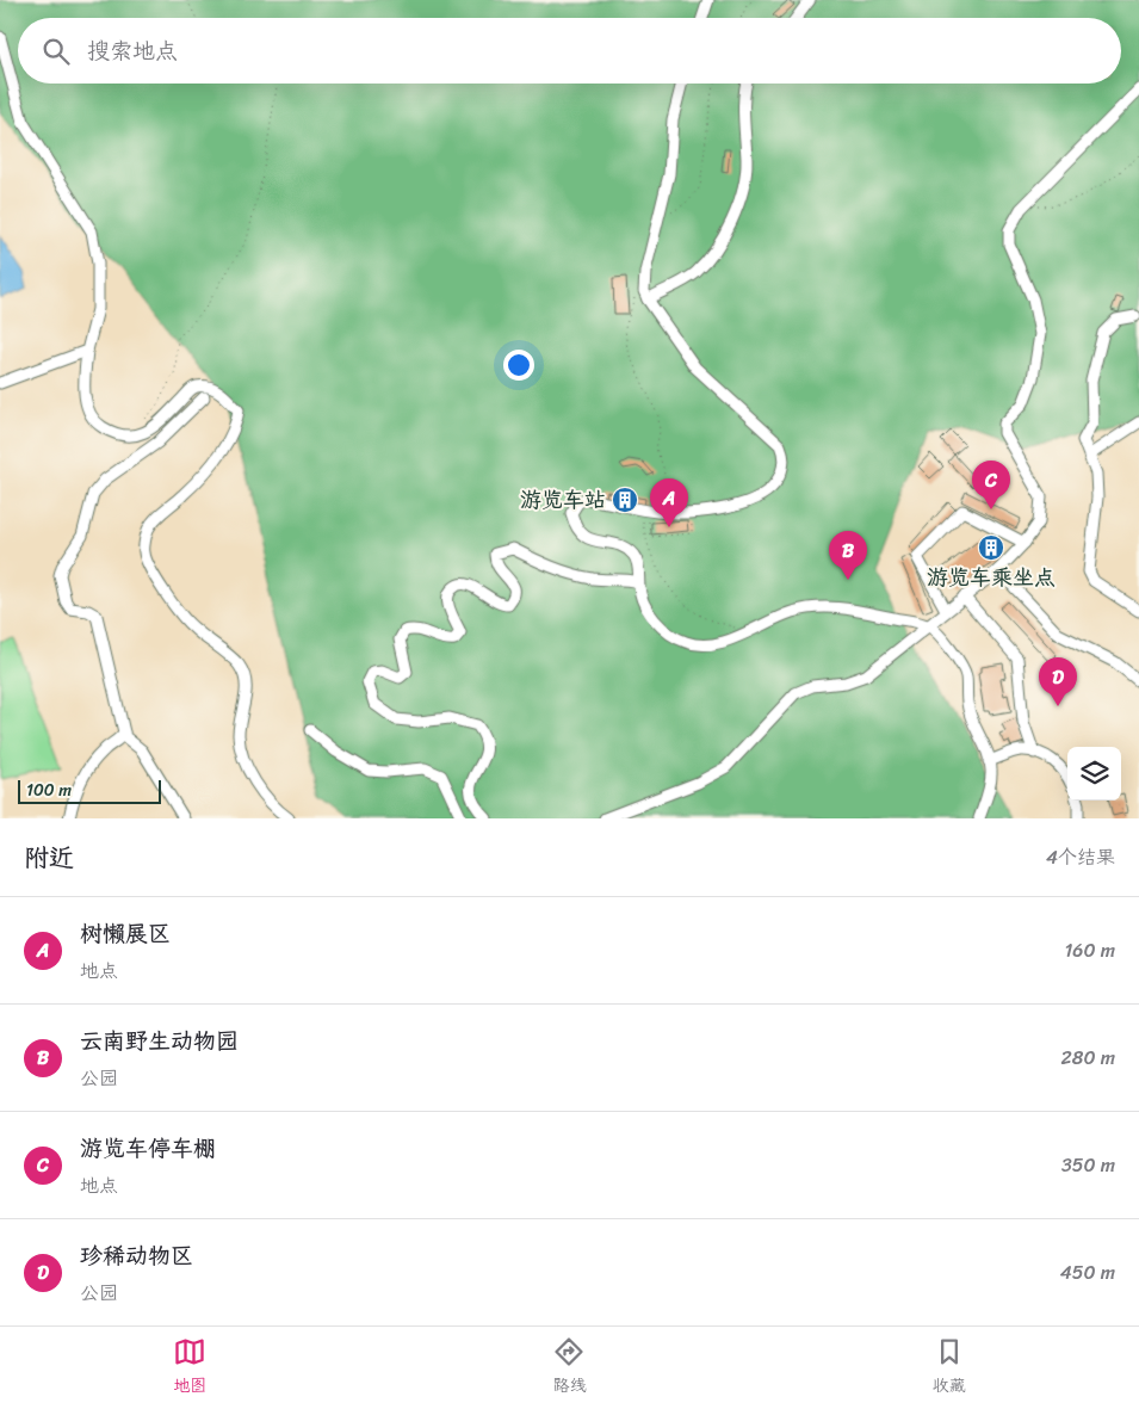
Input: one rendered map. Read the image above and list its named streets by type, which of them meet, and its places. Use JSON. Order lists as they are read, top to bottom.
{
  "places": {
    "building": ["游览车站", "游览车乘坐点"]
  },
  "scale_bar": "100 m",
  "page": {
    "search": "搜索地点",
    "pins": [
      "C",
      "A",
      "B",
      "D"
    ],
    "scale": "100 m",
    "heading": ["附近", "4个结果"],
    "list": [
      {
        "mark": "A",
        "name": "树懒展区",
        "note": "地点",
        "value": "160 m"
      },
      {
        "mark": "B",
        "name": "云南野生动物园",
        "note": "公园",
        "value": "280 m"
      },
      {
        "mark": "C",
        "name": "游览车停车棚",
        "note": "地点",
        "value": "350 m"
      },
      {
        "mark": "D",
        "name": "珍稀动物区",
        "note": "公园",
        "value": "450 m"
      }
    ],
    "nav": ["地图", "路线", "收藏"]
  }
}
